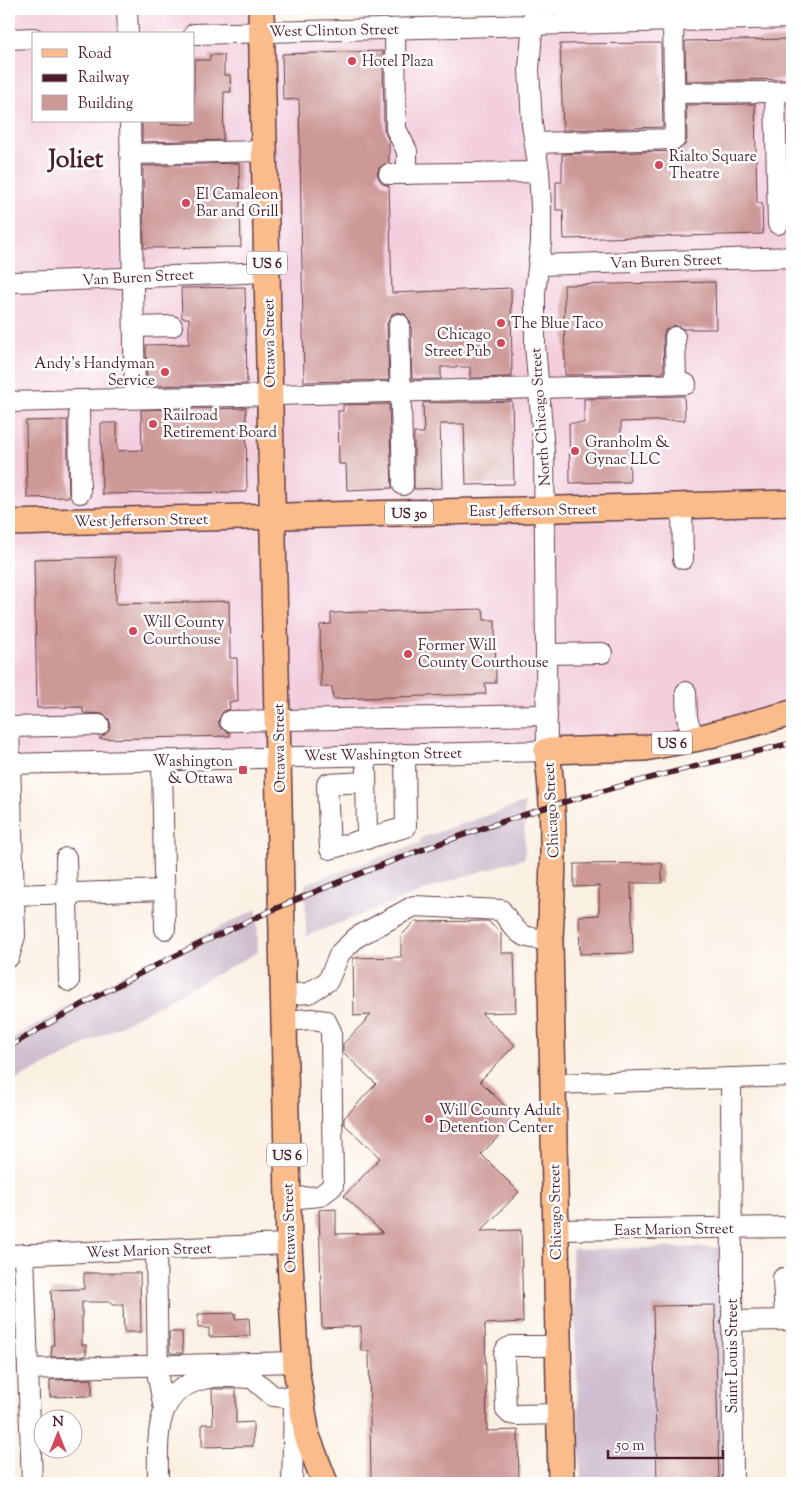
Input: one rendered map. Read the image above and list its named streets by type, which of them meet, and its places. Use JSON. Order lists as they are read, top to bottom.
{
  "streets": {
    "main road": [
      "US 6",
      "Ottawa Street",
      "East Jefferson Street",
      "US 30",
      "West Jefferson Street",
      "Chicago Street"
    ],
    "street": [
      "West Clinton Street",
      "Van Buren Street",
      "North Chicago Street",
      "West Washington Street",
      "East Marion Street",
      "West Marion Street",
      "Saint Louis Street"
    ]
  },
  "crossings": [
    ["West Clinton Street", "Ottawa Street"],
    ["West Clinton Street", "North Chicago Street"],
    ["Van Buren Street", "Ottawa Street"],
    ["Van Buren Street", "North Chicago Street"],
    ["US 6", "North Chicago Street"],
    ["US 6", "West Washington Street"],
    ["US 6", "Chicago Street"],
    ["Ottawa Street", "East Jefferson Street"],
    ["Ottawa Street", "West Jefferson Street"],
    ["Ottawa Street", "West Washington Street"],
    ["Ottawa Street", "West Marion Street"],
    ["North Chicago Street", "East Jefferson Street"],
    ["North Chicago Street", "West Washington Street"],
    ["North Chicago Street", "Chicago Street"],
    ["East Jefferson Street", "West Jefferson Street"],
    ["West Washington Street", "Chicago Street"],
    ["Chicago Street", "East Marion Street"],
    ["East Marion Street", "Saint Louis Street"]
  ],
  "districts": ["Joliet"],
  "places": {
    "other": [
      "Hotel Plaza",
      "Rialto Square Theatre",
      "El Camaleon Bar and Grill",
      "The Blue Taco",
      "Chicago Street Pub",
      "Andy's Handyman Service",
      "Railroad Retirement Board",
      "Granholm & Gynac LLC",
      "Will County Courthouse",
      "Former Will County Courthouse",
      "Will County Adult Detention Center"
    ],
    "transit": ["Washington & Ottawa"]
  },
  "legend": ["Road", "Railway", "Building"],
  "scale_bar": "50 m",
  "north": "top"
}
